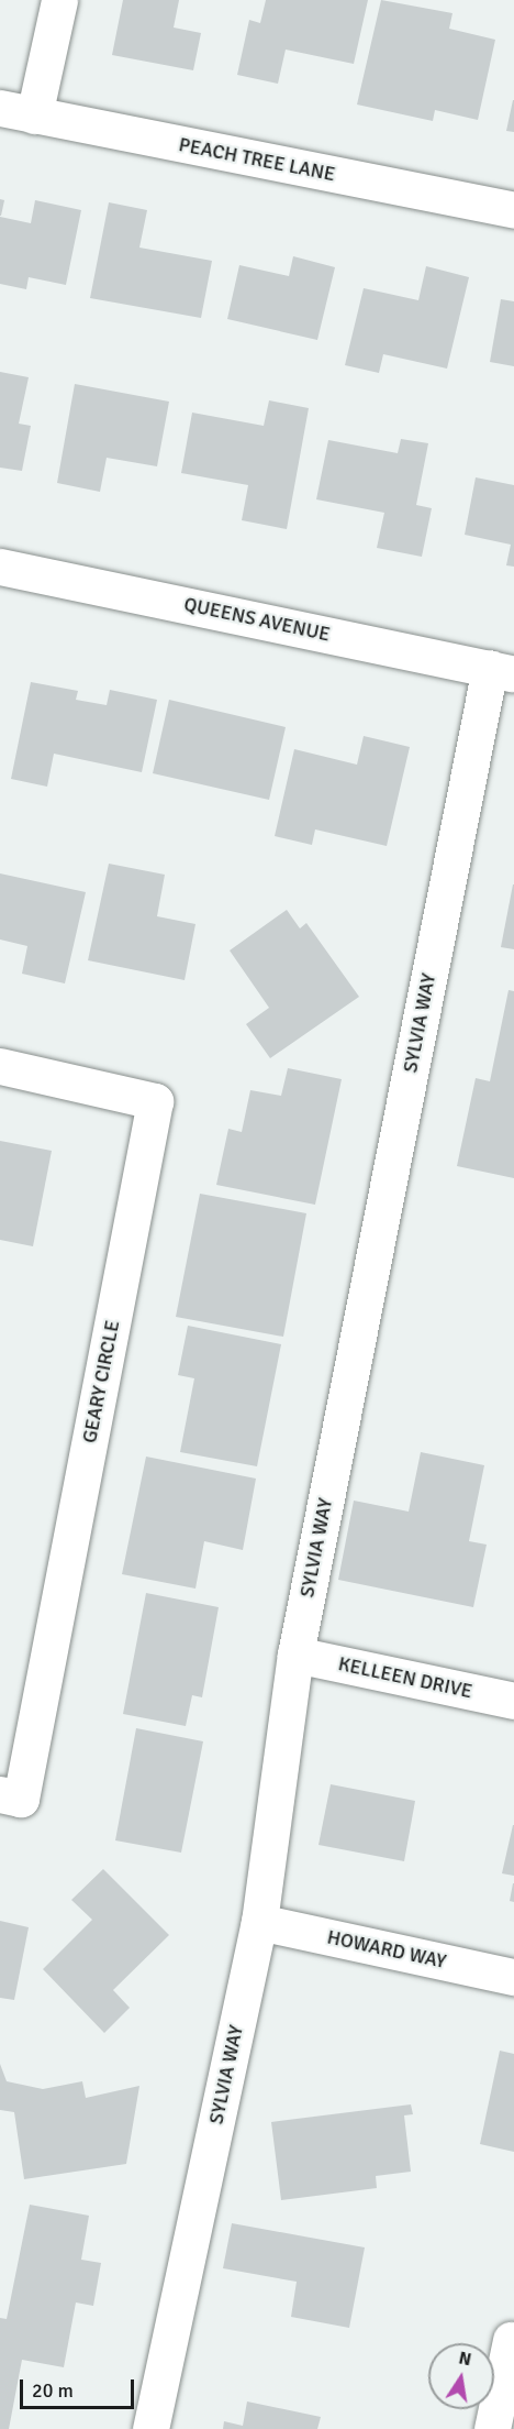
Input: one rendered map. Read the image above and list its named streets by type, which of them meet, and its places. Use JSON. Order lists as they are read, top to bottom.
{
  "streets": {
    "street": [
      "PEACH TREE LANE",
      "QUEENS AVENUE",
      "SYLVIA WAY",
      "GEARY CIRCLE",
      "KELLEEN DRIVE",
      "HOWARD WAY"
    ]
  },
  "crossings": [
    ["QUEENS AVENUE", "SYLVIA WAY"],
    ["SYLVIA WAY", "KELLEEN DRIVE"],
    ["SYLVIA WAY", "HOWARD WAY"]
  ],
  "scale_bar": "20 m",
  "north": "top"
}
